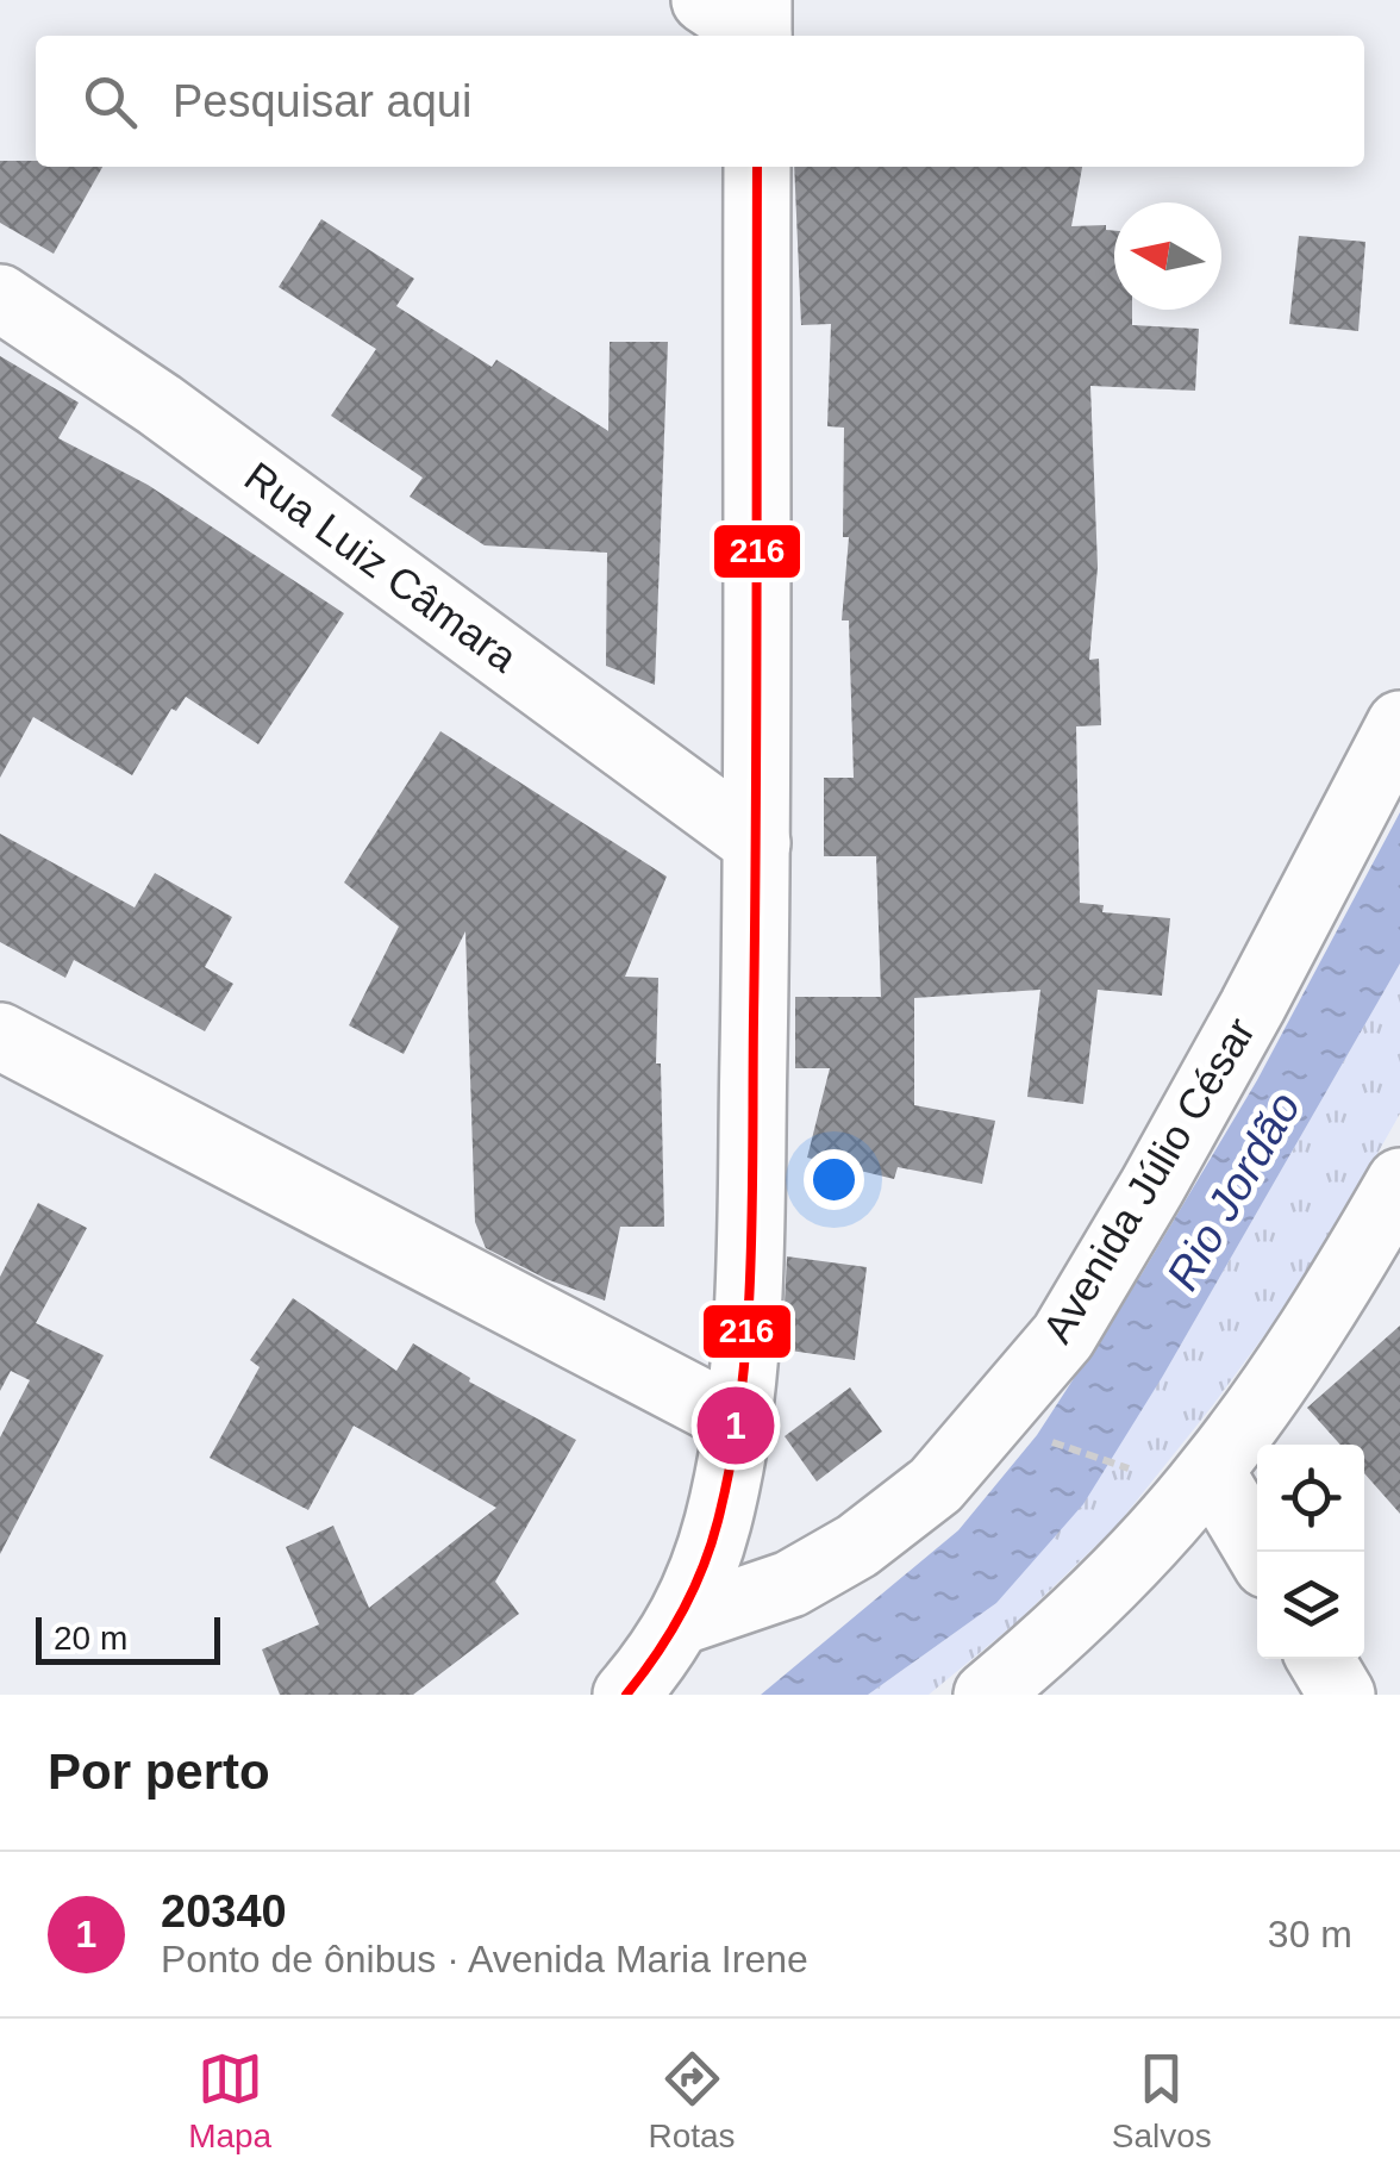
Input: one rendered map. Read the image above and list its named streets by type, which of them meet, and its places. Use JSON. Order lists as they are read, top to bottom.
{
  "streets": {
    "street": ["Rua Luiz Câmara", "Avenida Júlio César"]
  },
  "water": ["Rio Jordão"],
  "lines": ["transit line 216"],
  "scale_bar": "20 m",
  "north": "left",
  "page": {
    "search": "Pesquisar aqui",
    "pins": "1",
    "scale": "20 m",
    "heading": "Por perto",
    "list": [
      {
        "mark": "1",
        "name": "20340",
        "note": "Ponto de ônibus · Avenida Maria Irene",
        "value": "30 m"
      }
    ],
    "nav": ["Mapa", "Rotas", "Salvos"]
  }
}
